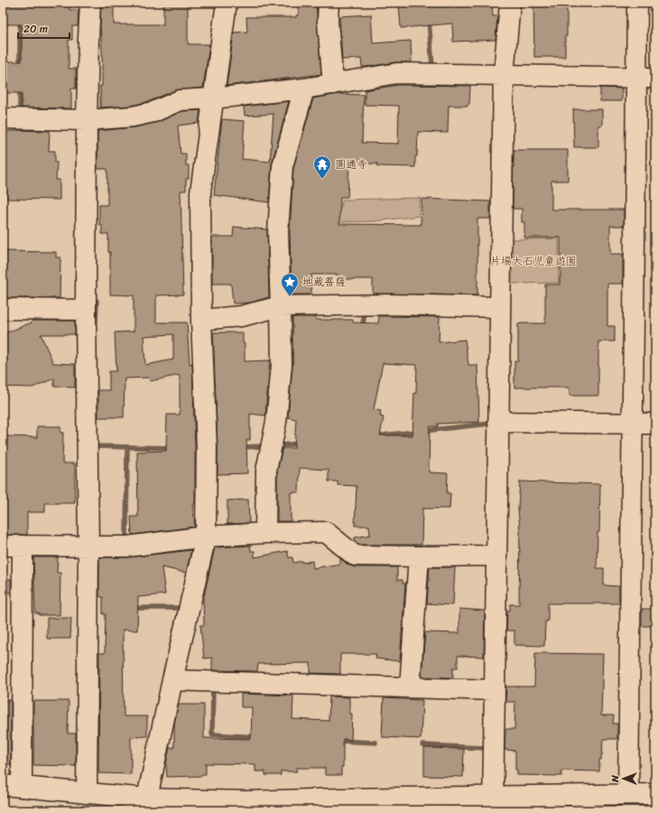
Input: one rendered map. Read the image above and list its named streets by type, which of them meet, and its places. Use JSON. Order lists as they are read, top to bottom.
{
  "parks": ["片場大石児童遊園"],
  "places": {
    "temple": ["圓通寺"],
    "place": ["地蔵菩薩"]
  },
  "scale_bar": "20 m",
  "north": "left"
}
